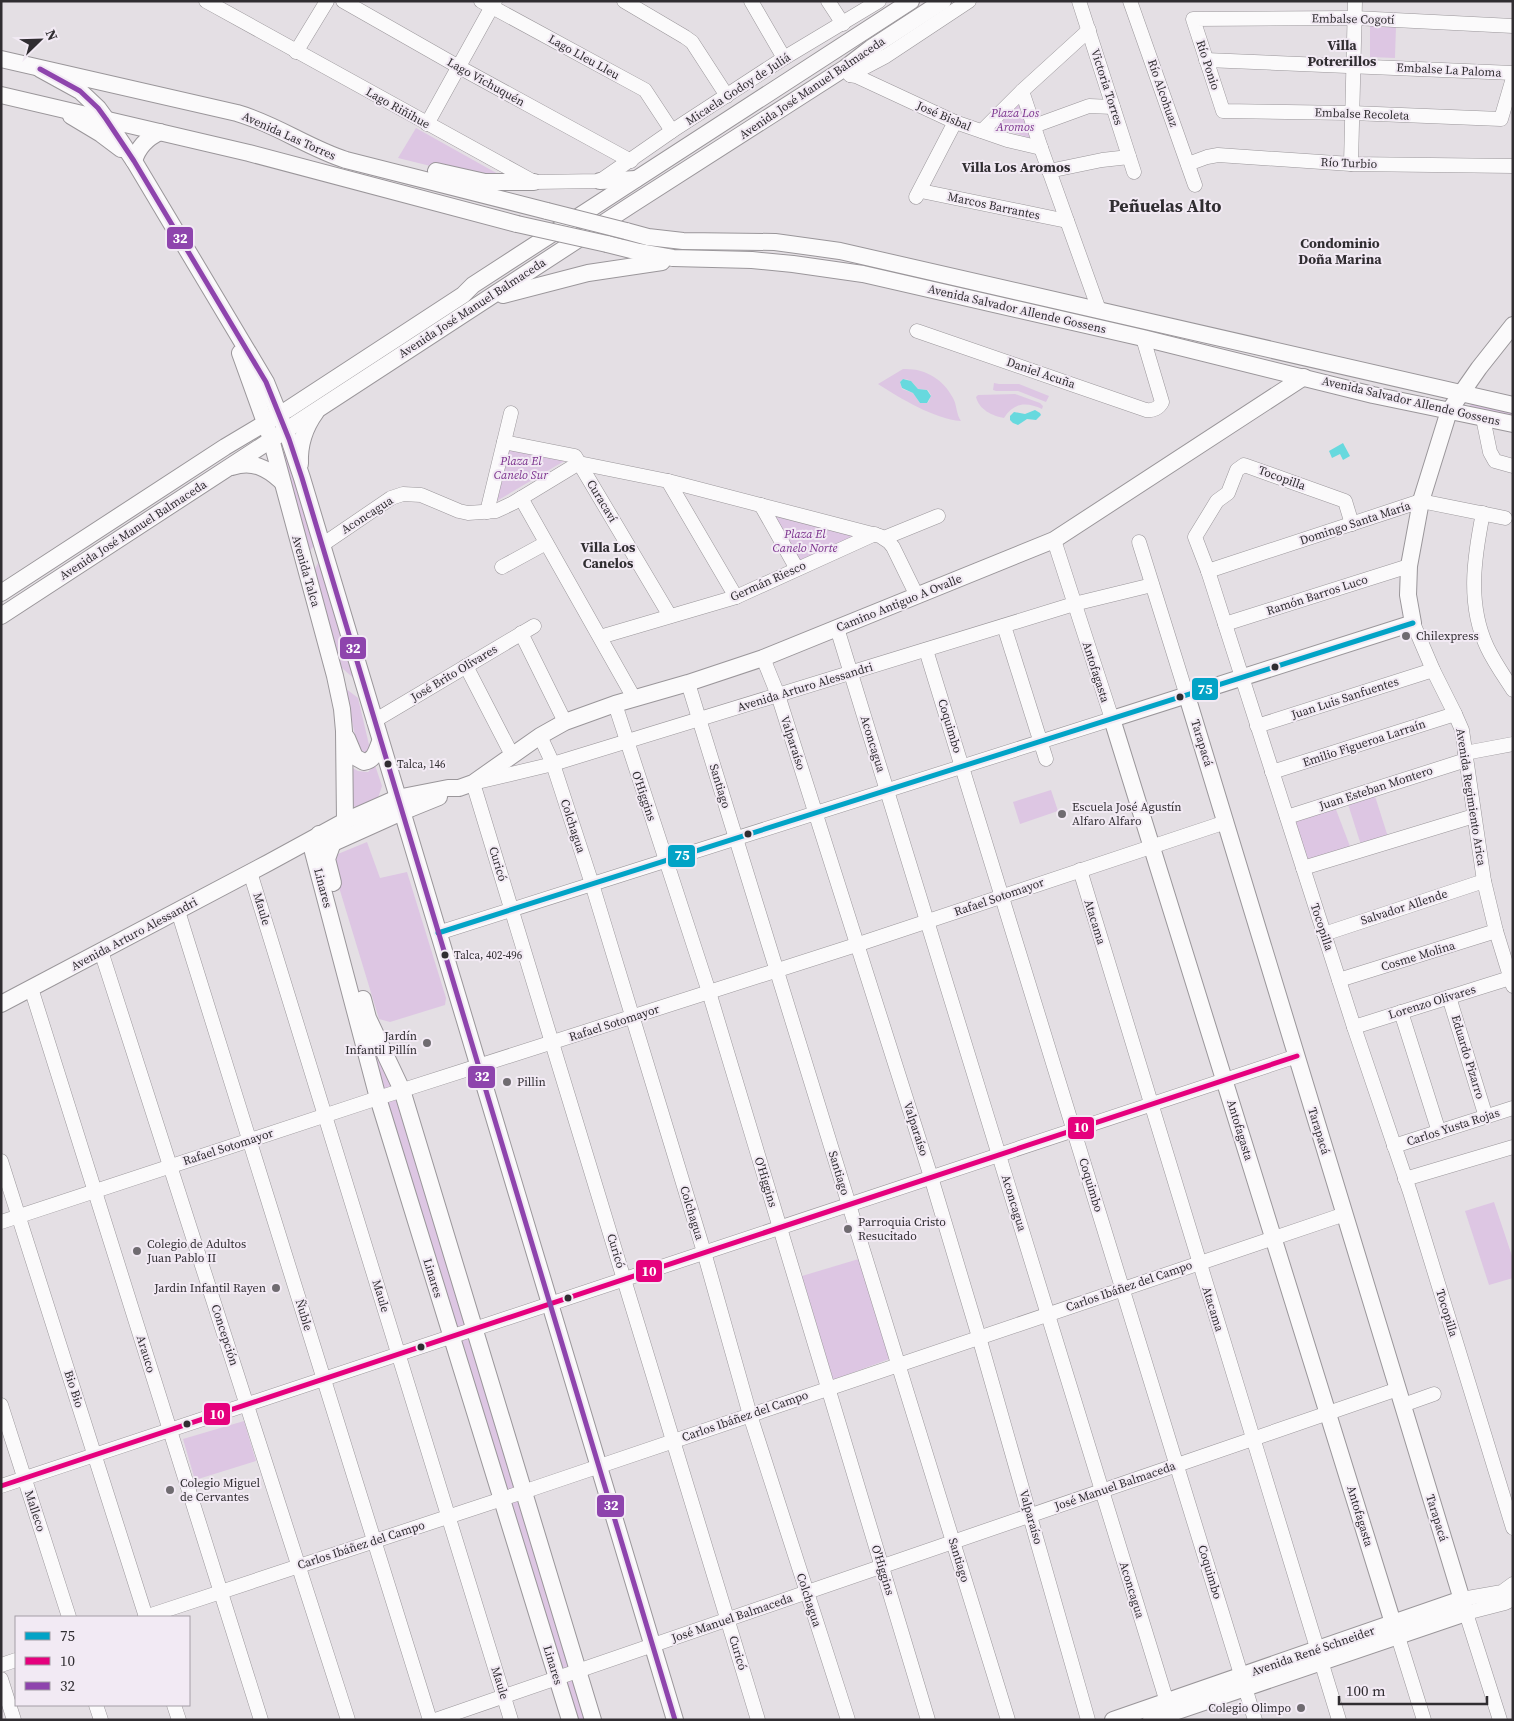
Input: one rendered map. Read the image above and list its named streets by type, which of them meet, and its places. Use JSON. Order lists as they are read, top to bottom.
{
  "streets": {
    "main road": [
      "Avenida José Manuel Balmaceda",
      "Avenida Las Torres",
      "Avenida Salvador Allende Gossens",
      "Avenida Talca",
      "Camino Antiguo A Ovalle",
      "Antofagasta",
      "Avenida Arturo Alessandri",
      "Tarapacá",
      "Avenida Regimiento Arica",
      "Linares",
      "Avenida René Schneider"
    ],
    "street": [
      "Embalse Cogotí",
      "Lago Lleu Lleu",
      "Río Ponio",
      "Embalse La Paloma",
      "Lago Vichuquén",
      "Victoria Torres",
      "Micaela Godoy de Juliá",
      "Río Alcohuaz",
      "Lago Riñihue",
      "Embalse Recoleta",
      "José Bisbal",
      "Río Turbio",
      "Marcos Barrantes",
      "Daniel Acuña",
      "Tocopilla",
      "Curacaví",
      "Aconcagua",
      "Domingo Santa María",
      "Germán Riesco",
      "Ramón Barros Luco",
      "José Brito Olivares",
      "Juan Luis Sanfuentes",
      "Coquimbo",
      "Valparaíso",
      "Emilio Figueroa Larraín",
      "Santiago",
      "Juan Esteban Montero",
      "O'Higgins",
      "Colchagua",
      "Curicó",
      "Rafael Sotomayor",
      "Salvador Allende",
      "Maule",
      "Atacama",
      "Cosme Molina",
      "Lorenzo Olivares",
      "Eduardo Pizarro",
      "Carlos Yusta Rojas",
      "Carlos Ibáñez del Campo",
      "Ñuble",
      "Concepción",
      "Arauco",
      "Bio Bio",
      "José Manuel Balmaceda",
      "Malleco"
    ]
  },
  "crossings": [
    ["Embalse Cogotí", "Río Ponio"],
    ["Lago Lleu Lleu", "Micaela Godoy de Juliá"],
    ["Río Ponio", "Embalse La Paloma"],
    ["Río Ponio", "Embalse Recoleta"],
    ["Lago Vichuquén", "Micaela Godoy de Juliá"],
    ["Avenida José Manuel Balmaceda", "José Bisbal"],
    ["Avenida José Manuel Balmaceda", "Avenida Talca"],
    ["Micaela Godoy de Juliá", "Lago Riñihue"],
    ["Río Alcohuaz", "Río Turbio"],
    ["José Bisbal", "Marcos Barrantes"],
    ["Avenida Las Torres", "Avenida Salvador Allende Gossens"],
    ["Avenida Las Torres", "Avenida Talca"],
    ["Avenida Salvador Allende Gossens", "Daniel Acuña"],
    ["Avenida Salvador Allende Gossens", "Camino Antiguo A Ovalle"],
    ["Avenida Salvador Allende Gossens", "Avenida Regimiento Arica"],
    ["Tocopilla", "Domingo Santa María"],
    ["Tocopilla", "Ramón Barros Luco"],
    ["Tocopilla", "Juan Luis Sanfuentes"],
    ["Tocopilla", "Emilio Figueroa Larraín"],
    ["Tocopilla", "Juan Esteban Montero"],
    ["Tocopilla", "Salvador Allende"],
    ["Tocopilla", "Cosme Molina"],
    ["Tocopilla", "Lorenzo Olivares"],
    ["Tocopilla", "Carlos Yusta Rojas"],
    ["Curacaví", "Aconcagua"],
    ["Curacaví", "Germán Riesco"],
    ["Aconcagua", "Avenida Talca"],
    ["Aconcagua", "Camino Antiguo A Ovalle"],
    ["Aconcagua", "Avenida Arturo Alessandri"],
    ["Aconcagua", "Rafael Sotomayor"],
    ["Aconcagua", "Carlos Ibáñez del Campo"],
    ["Aconcagua", "José Manuel Balmaceda"],
    ["Aconcagua", "Avenida René Schneider"],
    ["Domingo Santa María", "Avenida Regimiento Arica"],
    ["Avenida Talca", "José Brito Olivares"],
    ["Avenida Talca", "Avenida Arturo Alessandri"],
    ["Avenida Talca", "Rafael Sotomayor"],
    ["Avenida Talca", "Carlos Ibáñez del Campo"],
    ["Avenida Talca", "José Manuel Balmaceda"],
    ["Ramón Barros Luco", "Avenida Regimiento Arica"],
    ["Camino Antiguo A Ovalle", "Antofagasta"],
    ["Camino Antiguo A Ovalle", "Avenida Arturo Alessandri"],
    ["Camino Antiguo A Ovalle", "Valparaíso"],
    ["Camino Antiguo A Ovalle", "Santiago"],
    ["Camino Antiguo A Ovalle", "O'Higgins"],
    ["Camino Antiguo A Ovalle", "Colchagua"],
    ["Camino Antiguo A Ovalle", "Curicó"],
    ["Antofagasta", "Avenida Arturo Alessandri"],
    ["Antofagasta", "Rafael Sotomayor"],
    ["Antofagasta", "Carlos Ibáñez del Campo"],
    ["Antofagasta", "José Manuel Balmaceda"],
    ["Antofagasta", "Avenida René Schneider"],
    ["Avenida Arturo Alessandri", "Coquimbo"],
    ["Avenida Arturo Alessandri", "Valparaíso"],
    ["Avenida Arturo Alessandri", "Tarapacá"],
    ["Avenida Arturo Alessandri", "Santiago"],
    ["Avenida Arturo Alessandri", "O'Higgins"],
    ["Avenida Arturo Alessandri", "Colchagua"],
    ["Avenida Arturo Alessandri", "Curicó"],
    ["Avenida Arturo Alessandri", "Linares"],
    ["Avenida Arturo Alessandri", "Maule"],
    ["Avenida Arturo Alessandri", "Ñuble"],
    ["Avenida Arturo Alessandri", "Concepción"],
    ["Avenida Arturo Alessandri", "Arauco"],
    ["Juan Luis Sanfuentes", "Avenida Regimiento Arica"],
    ["Coquimbo", "Rafael Sotomayor"],
    ["Coquimbo", "Carlos Ibáñez del Campo"],
    ["Coquimbo", "José Manuel Balmaceda"],
    ["Coquimbo", "Avenida René Schneider"],
    ["Valparaíso", "Rafael Sotomayor"],
    ["Valparaíso", "Carlos Ibáñez del Campo"],
    ["Valparaíso", "José Manuel Balmaceda"],
    ["Tarapacá", "Rafael Sotomayor"],
    ["Tarapacá", "Carlos Ibáñez del Campo"],
    ["Tarapacá", "José Manuel Balmaceda"],
    ["Tarapacá", "Avenida René Schneider"],
    ["Emilio Figueroa Larraín", "Avenida Regimiento Arica"],
    ["Santiago", "Rafael Sotomayor"],
    ["Santiago", "Carlos Ibáñez del Campo"],
    ["Santiago", "José Manuel Balmaceda"],
    ["Juan Esteban Montero", "Avenida Regimiento Arica"],
    ["O'Higgins", "Rafael Sotomayor"],
    ["O'Higgins", "Carlos Ibáñez del Campo"],
    ["O'Higgins", "José Manuel Balmaceda"],
    ["Avenida Regimiento Arica", "Salvador Allende"],
    ["Avenida Regimiento Arica", "Cosme Molina"],
    ["Avenida Regimiento Arica", "Lorenzo Olivares"],
    ["Colchagua", "Rafael Sotomayor"],
    ["Colchagua", "Carlos Ibáñez del Campo"],
    ["Colchagua", "José Manuel Balmaceda"],
    ["Curicó", "Rafael Sotomayor"],
    ["Curicó", "Carlos Ibáñez del Campo"],
    ["Curicó", "José Manuel Balmaceda"],
    ["Linares", "Rafael Sotomayor"],
    ["Linares", "Carlos Ibáñez del Campo"],
    ["Linares", "José Manuel Balmaceda"],
    ["Rafael Sotomayor", "Maule"],
    ["Rafael Sotomayor", "Atacama"],
    ["Rafael Sotomayor", "Ñuble"],
    ["Rafael Sotomayor", "Concepción"],
    ["Rafael Sotomayor", "Arauco"],
    ["Rafael Sotomayor", "Bio Bio"],
    ["Maule", "Carlos Ibáñez del Campo"],
    ["Maule", "José Manuel Balmaceda"],
    ["Atacama", "Carlos Ibáñez del Campo"],
    ["Atacama", "José Manuel Balmaceda"],
    ["Atacama", "Avenida René Schneider"],
    ["Lorenzo Olivares", "Eduardo Pizarro"],
    ["Eduardo Pizarro", "Carlos Yusta Rojas"],
    ["Carlos Ibáñez del Campo", "Ñuble"],
    ["Carlos Ibáñez del Campo", "Concepción"],
    ["Carlos Ibáñez del Campo", "Arauco"]
  ],
  "districts": [
    "Villa Potrerillos",
    "Villa Los Aromos",
    "Peñuelas Alto",
    "Condominio Doña Marina",
    "Villa Los Canelos"
  ],
  "parks": ["Plaza Los Aromos", "Plaza El Canelo Sur", "Plaza El Canelo Norte"],
  "places": [
    "Chilexpress",
    "Talca, 146",
    "Escuela José Agustín Alfaro Alfaro",
    "Talca, 402-496",
    "Jardín Infantil Pillín",
    "Pillin",
    "Parroquia Cristo Resucitado",
    "Colegio de Adultos Juan Pablo II",
    "Jardin Infantil Rayen",
    "Colegio Miguel de Cervantes",
    "Colegio Olimpo"
  ],
  "lines": ["transit line 32", "transit line 75", "transit line 10"],
  "legend": ["75", "10", "32"],
  "scale_bar": "100 m",
  "north": "top right"
}
